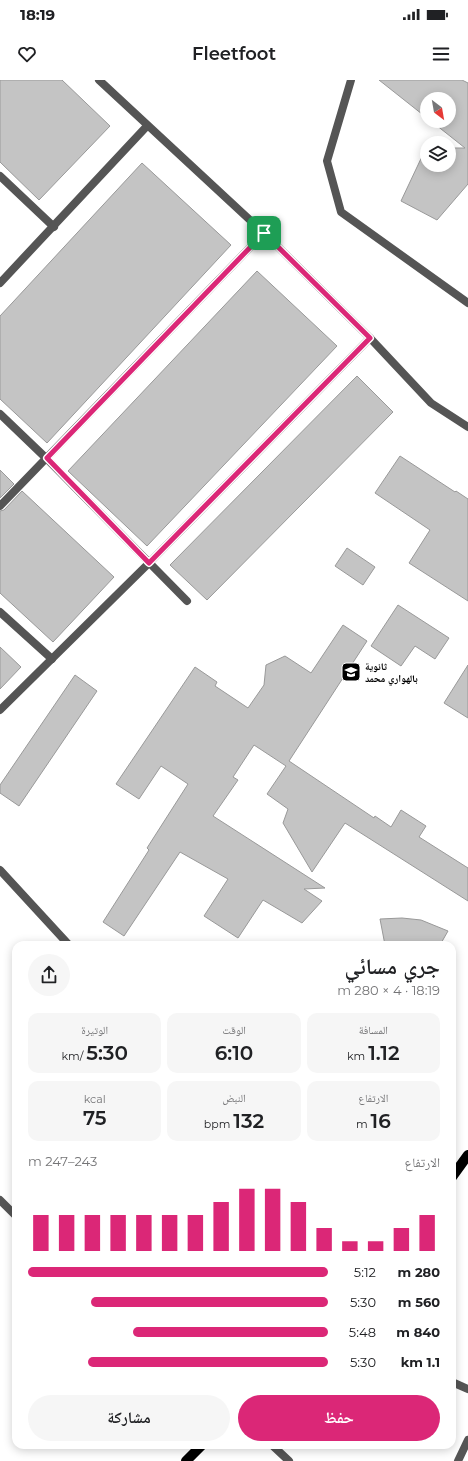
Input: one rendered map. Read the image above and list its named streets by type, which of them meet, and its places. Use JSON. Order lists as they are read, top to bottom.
{
  "places": {
    "school or university": ["ثانوية بالهواري محمد"]
  },
  "north": "bottom right",
  "page": {
    "status": "18:19",
    "header": "Fleetfoot",
    "heading": ["جري مسائي", "18:19 · 4 × 280 m"],
    "stats": [
      ["المسافة", "1.12 km"],
      ["الوقت", "6:10"],
      ["الوتيرة", "5:30 /km"],
      ["الارتفاع", "16 m"],
      ["النبض", "132 bpm"],
      ["kcal", "75"]
    ],
    "chart": ["الارتفاع", "243–247 m"],
    "list": [
      {
        "name": "280 m",
        "note": "5:12"
      },
      {
        "name": "560 m",
        "note": "5:30"
      },
      {
        "name": "840 m",
        "note": "5:48"
      },
      {
        "name": "1.1 km",
        "note": "5:30"
      }
    ],
    "buttons": ["حفظ", "مشاركة"]
  }
}
